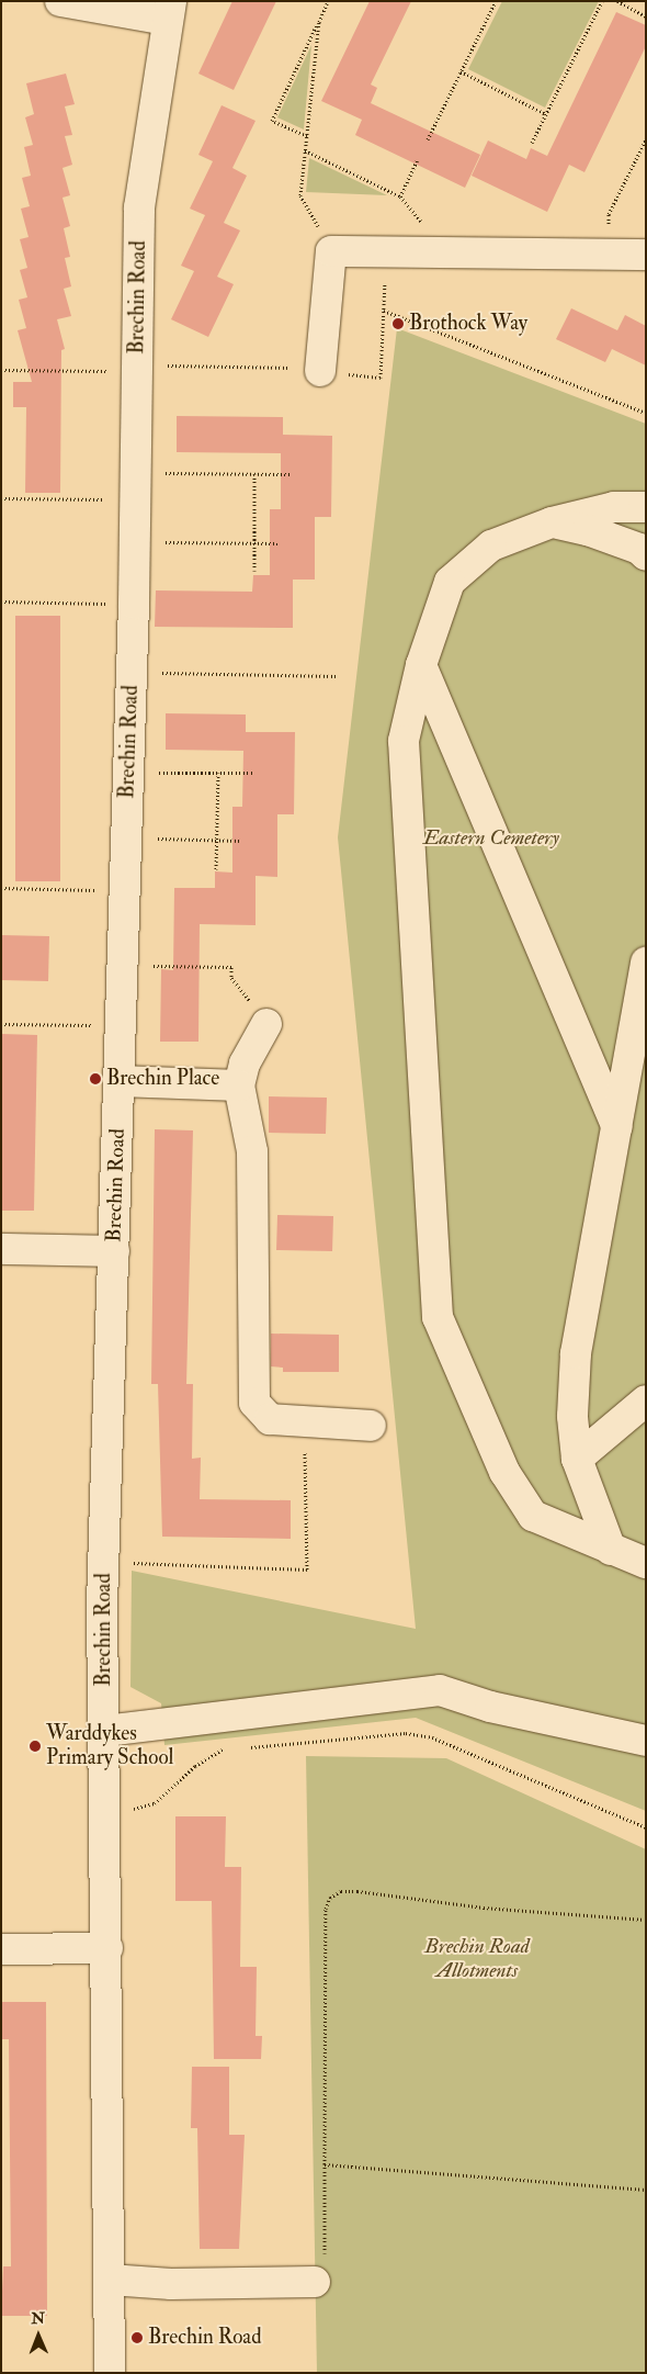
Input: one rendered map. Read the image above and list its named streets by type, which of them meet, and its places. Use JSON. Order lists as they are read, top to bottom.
{
  "streets": {
    "street": ["Brechin Road"]
  },
  "parks": ["Eastern Cemetery", "Brechin Road Allotments"],
  "places": [
    "Brothock Way",
    "Brechin Place",
    "Warddykes Primary School",
    "Brechin Road"
  ],
  "north": "top"
}
